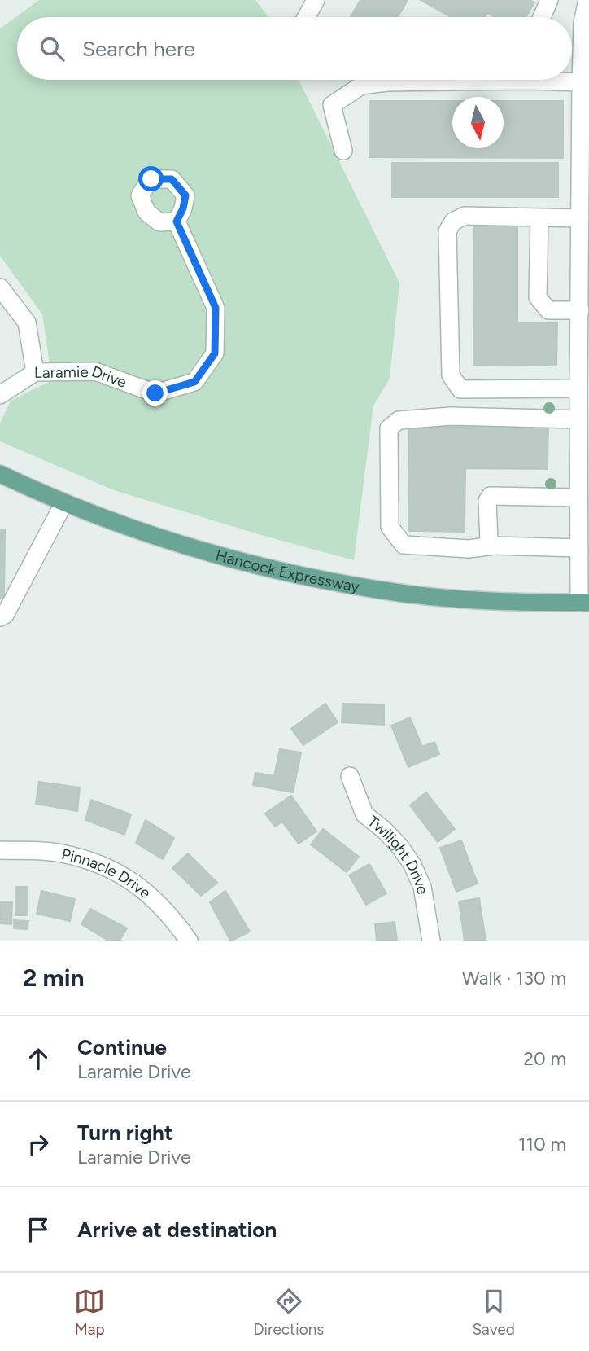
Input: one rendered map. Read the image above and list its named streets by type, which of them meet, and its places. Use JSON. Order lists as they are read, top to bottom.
{
  "streets": {
    "main road": ["Hancock Expressway"],
    "street": ["Laramie Drive", "Twilight Drive", "Pinnacle Drive"]
  },
  "north": "bottom",
  "page": {
    "search": "Search here",
    "heading": ["2 min", "Walk · 130 m"],
    "list": [
      ["Continue", "Laramie Drive", "20 m"],
      ["Turn right", "Laramie Drive", "110 m"],
      "Arrive at destination"
    ],
    "nav": ["Map", "Directions", "Saved"]
  }
}
